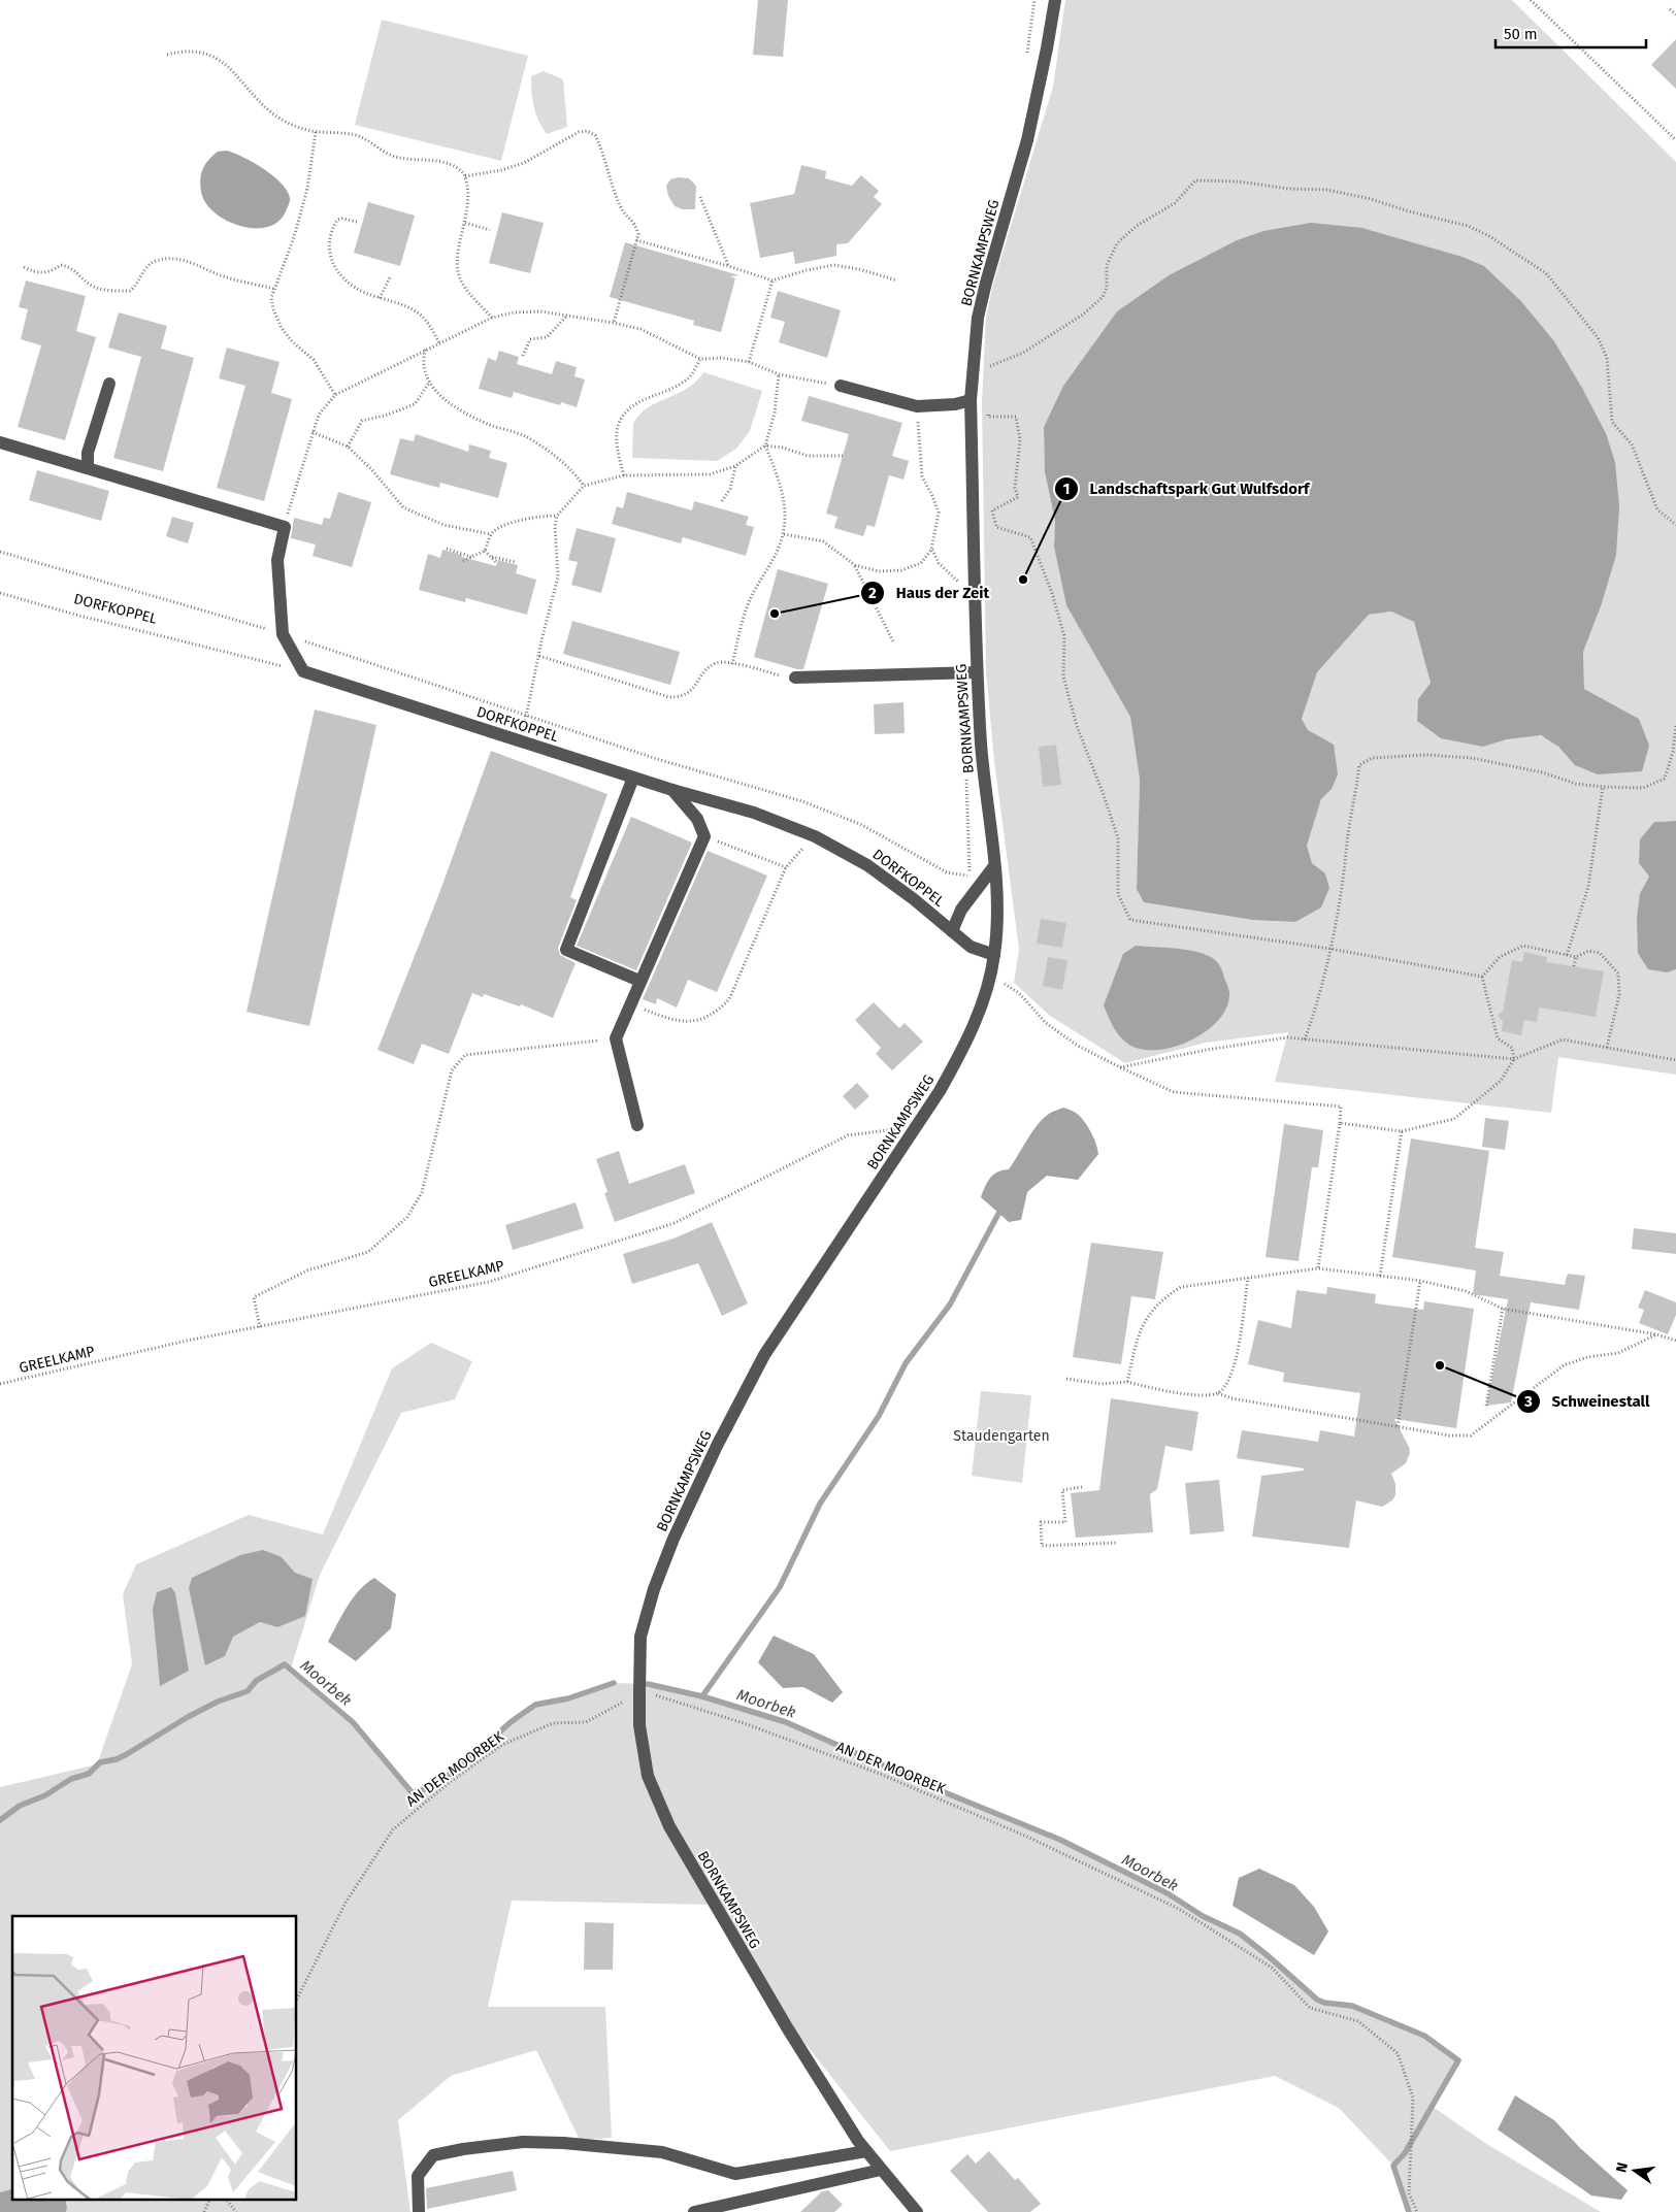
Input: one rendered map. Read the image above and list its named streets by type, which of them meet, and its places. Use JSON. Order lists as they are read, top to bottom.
{
  "streets": {
    "street": ["BORNKAMPSWEG", "DORFKOPPEL"],
    "path": ["GREELKAMP", "AN DER MOORBEK"]
  },
  "crossings": [
    ["BORNKAMPSWEG", "DORFKOPPEL"],
    ["BORNKAMPSWEG", "GREELKAMP"],
    ["BORNKAMPSWEG", "AN DER MOORBEK"]
  ],
  "water": ["Moorbek"],
  "parks": ["Staudengarten"],
  "places": ["Landschaftspark Gut Wulfsdorf", "Haus der Zeit", "Schweinestall"],
  "scale_bar": "50 m",
  "north": "left"
}
